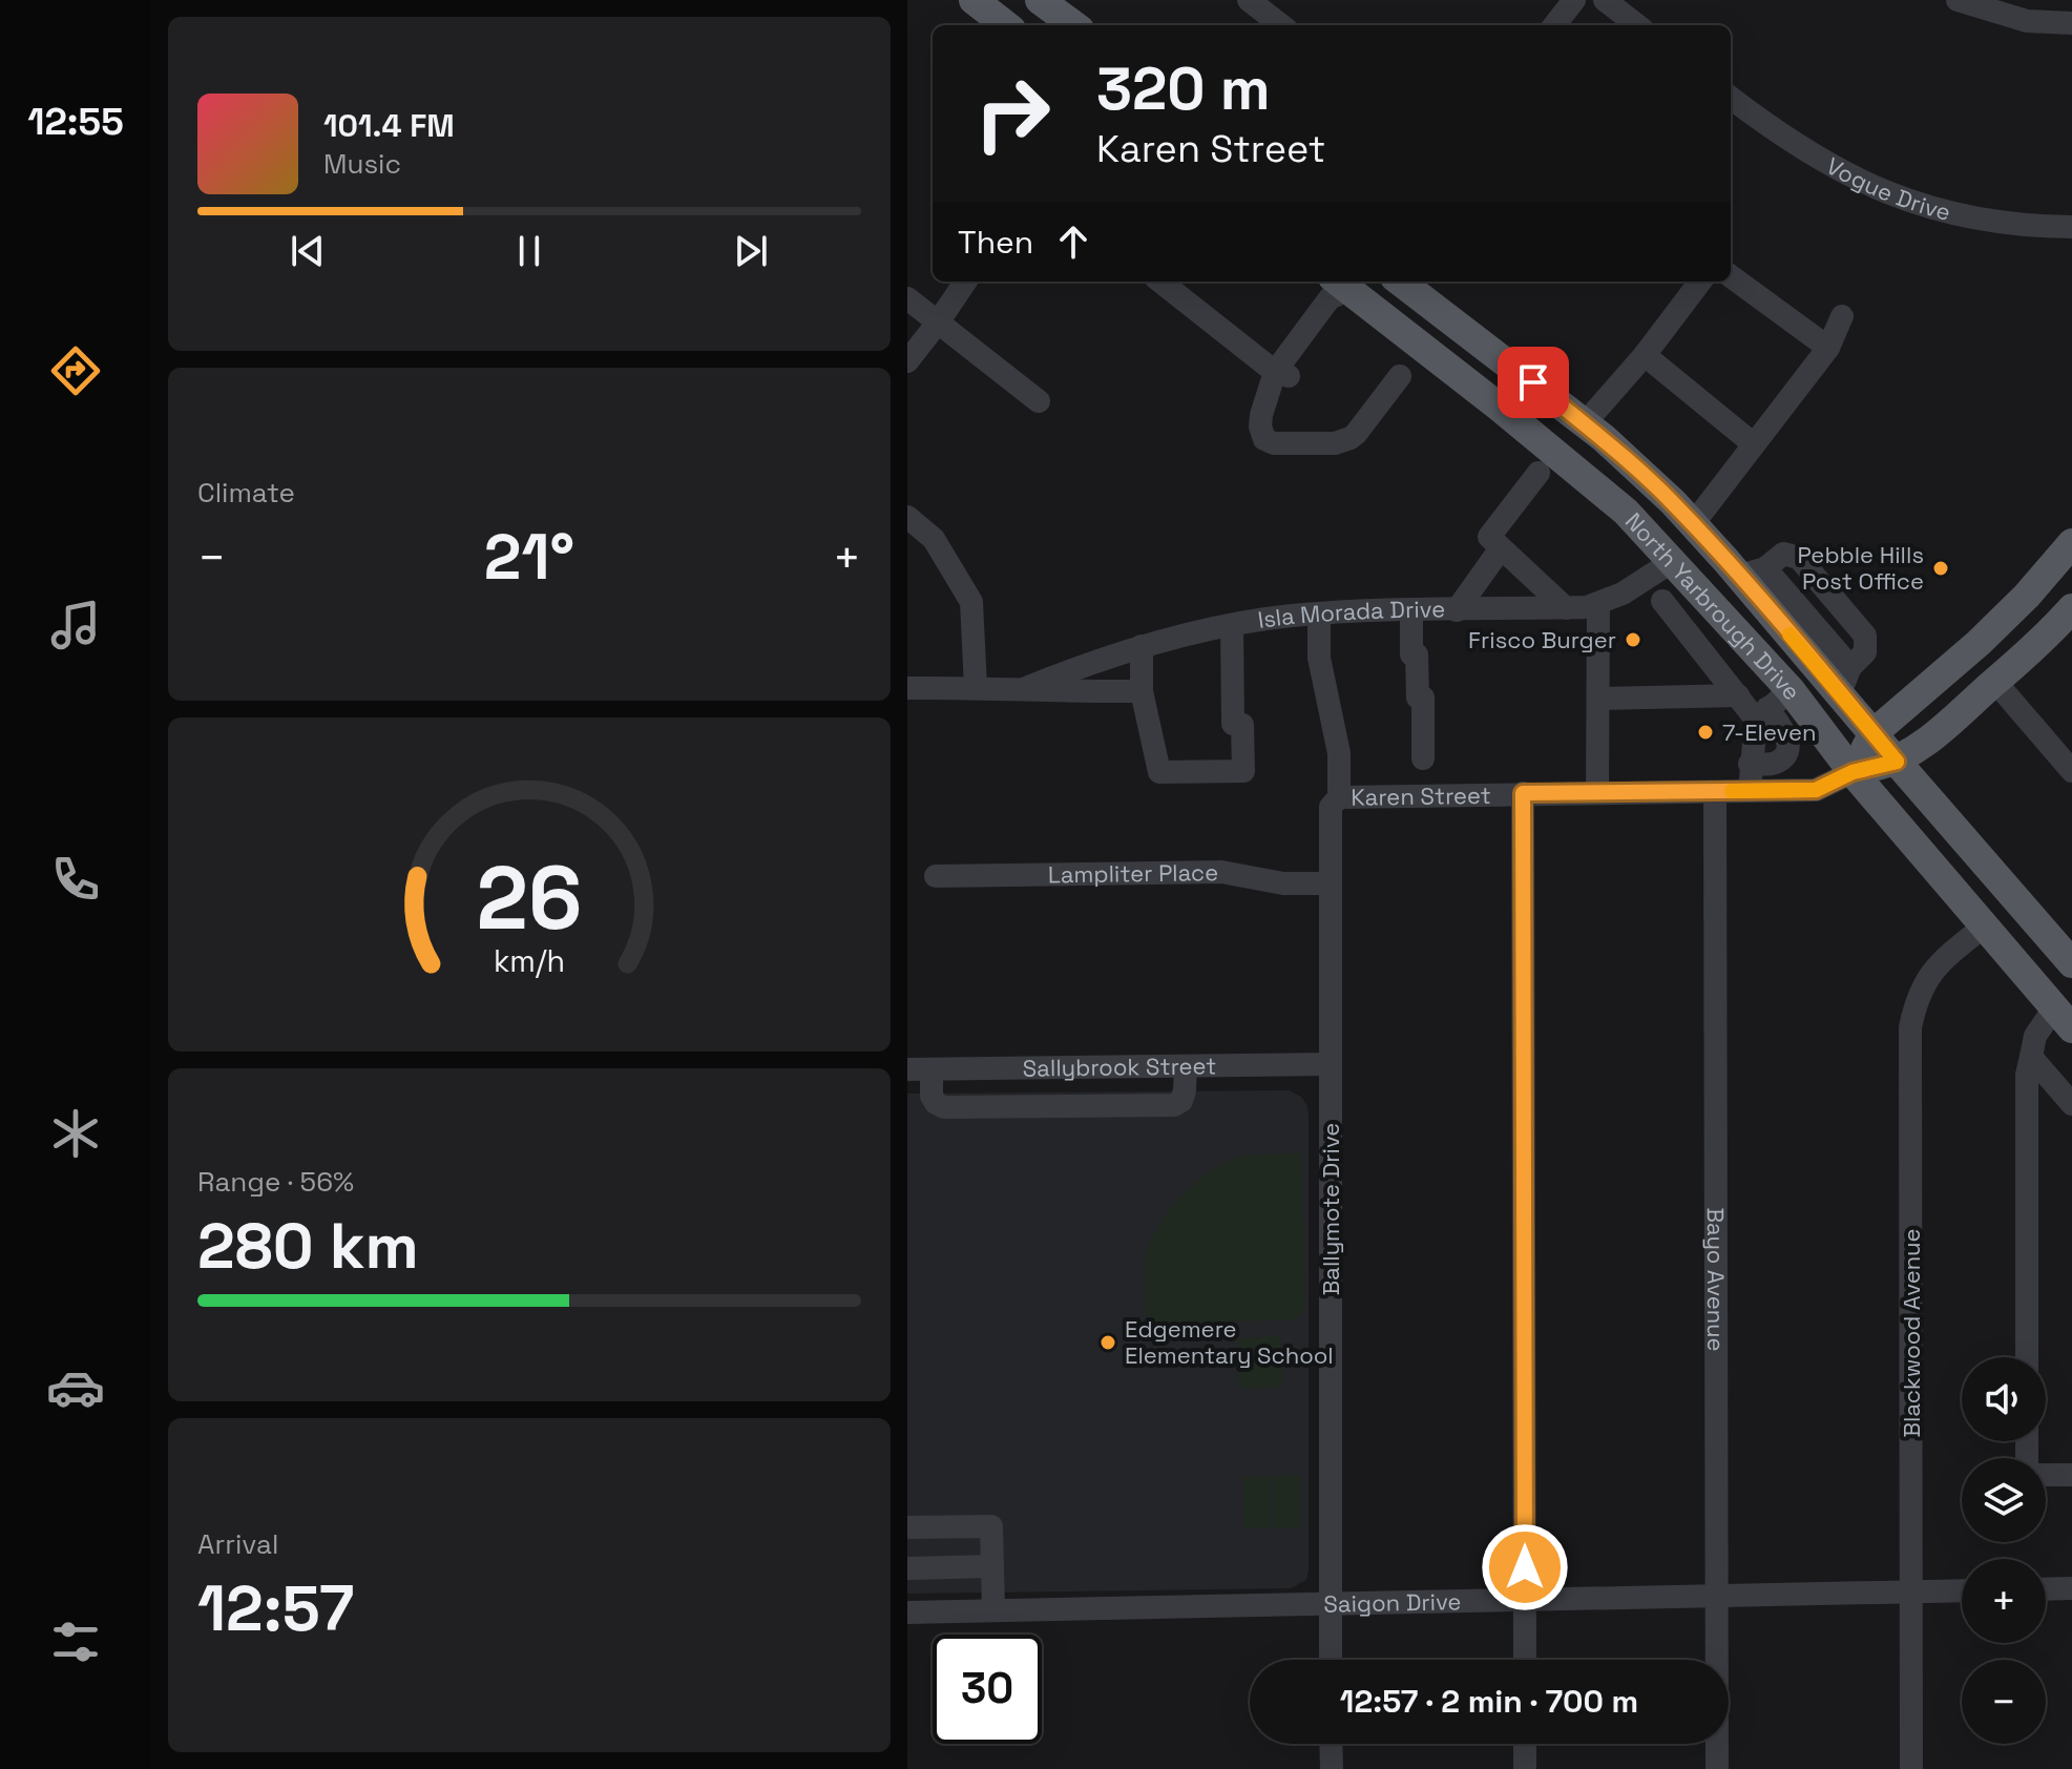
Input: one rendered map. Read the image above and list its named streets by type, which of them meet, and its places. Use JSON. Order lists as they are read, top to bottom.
{
  "streets": {
    "main road": ["North Yarbrough Drive"],
    "street": [
      "Vogue Drive",
      "Isla Morada Drive",
      "Karen Street",
      "Lampliter Place",
      "Sallybrook Street",
      "Ballymote Drive",
      "Bayo Avenue",
      "Blackwood Avenue",
      "Saigon Drive"
    ]
  },
  "crossings": [
    ["North Yarbrough Drive", "Isla Morada Drive"],
    ["North Yarbrough Drive", "Karen Street"],
    ["North Yarbrough Drive", "Blackwood Avenue"],
    ["Isla Morada Drive", "Ballymote Drive"],
    ["Karen Street", "Ballymote Drive"],
    ["Karen Street", "Bayo Avenue"],
    ["Lampliter Place", "Ballymote Drive"],
    ["Sallybrook Street", "Ballymote Drive"],
    ["Ballymote Drive", "Saigon Drive"],
    ["Bayo Avenue", "Saigon Drive"],
    ["Blackwood Avenue", "Saigon Drive"]
  ],
  "places": [
    "Pebble Hills Post Office",
    "Frisco Burger",
    "7-Eleven",
    "Edgemere Elementary School"
  ],
  "page": {
    "tabs": "12:55",
    "turn": ["320 m", "Karen Street"],
    "song": ["101.4 FM", "Music"],
    "then": "Then",
    "tile": [
      "Climate",
      ["Range · 56%", "280 km"],
      ["Arrival", "12:57"]
    ],
    "heat": ["−", "21°", "+"],
    "map_buttons": ["+", "−"],
    "limit": "30",
    "trip": "12:57 · 2 min · 700 m",
    "gauge": ["26", "km/h"]
  }
}
